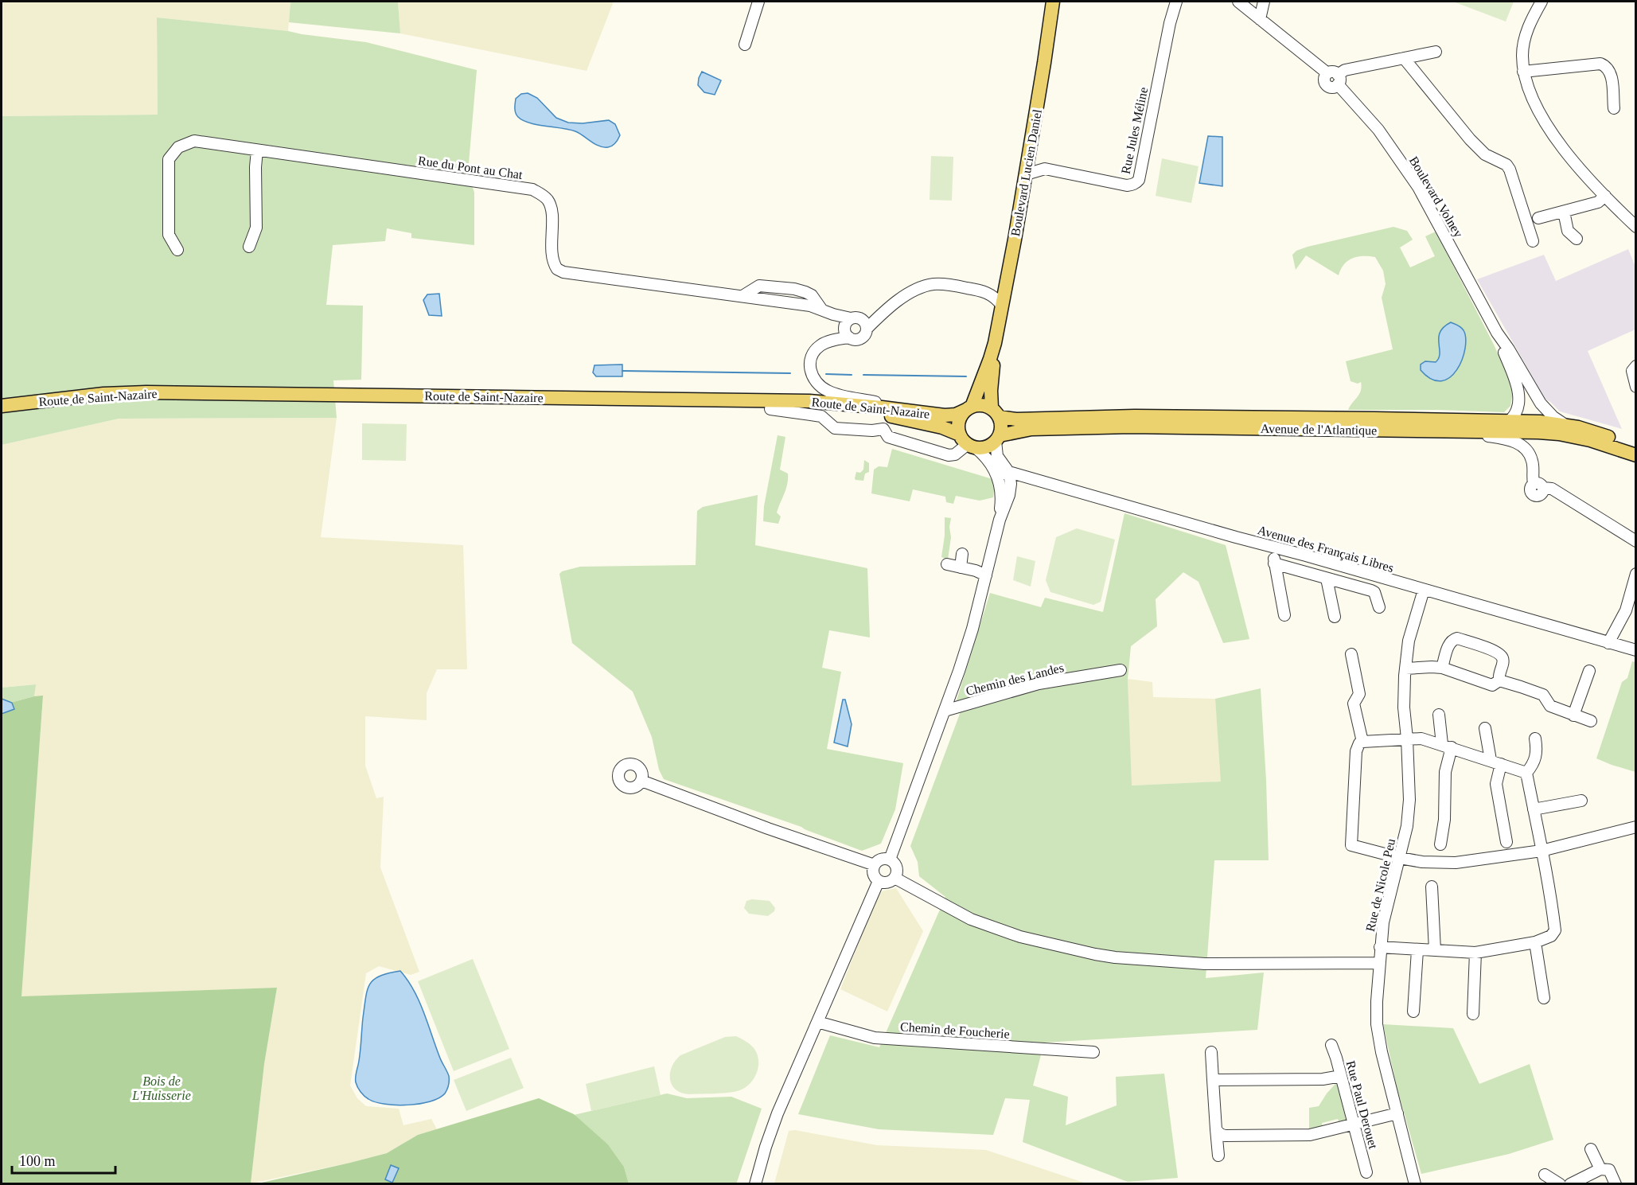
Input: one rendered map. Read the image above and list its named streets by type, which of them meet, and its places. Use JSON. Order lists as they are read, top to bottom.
{
  "streets": {
    "main road": ["Boulevard Lucien Daniel", "Route de Saint-Nazaire", "Avenue de l'Atlantique"],
    "street": [
      "Rue Jules Méline",
      "Rue du Pont au Chat",
      "Boulevard Volney",
      "Avenue des Français Libres",
      "Chemin des Landes",
      "Rue de Nicole Peu",
      "Chemin de Foucherie",
      "Rue Paul Derouet"
    ]
  },
  "crossings": [
    ["Rue Jules Méline", "Boulevard Lucien Daniel"],
    ["Boulevard Lucien Daniel", "Route de Saint-Nazaire"],
    ["Boulevard Lucien Daniel", "Avenue de l'Atlantique"],
    ["Boulevard Volney", "Avenue de l'Atlantique"],
    ["Route de Saint-Nazaire", "Avenue de l'Atlantique"],
    ["Avenue des Français Libres", "Rue de Nicole Peu"]
  ],
  "parks": ["Bois de L'Huisserie"],
  "scale_bar": "100 m"
}
